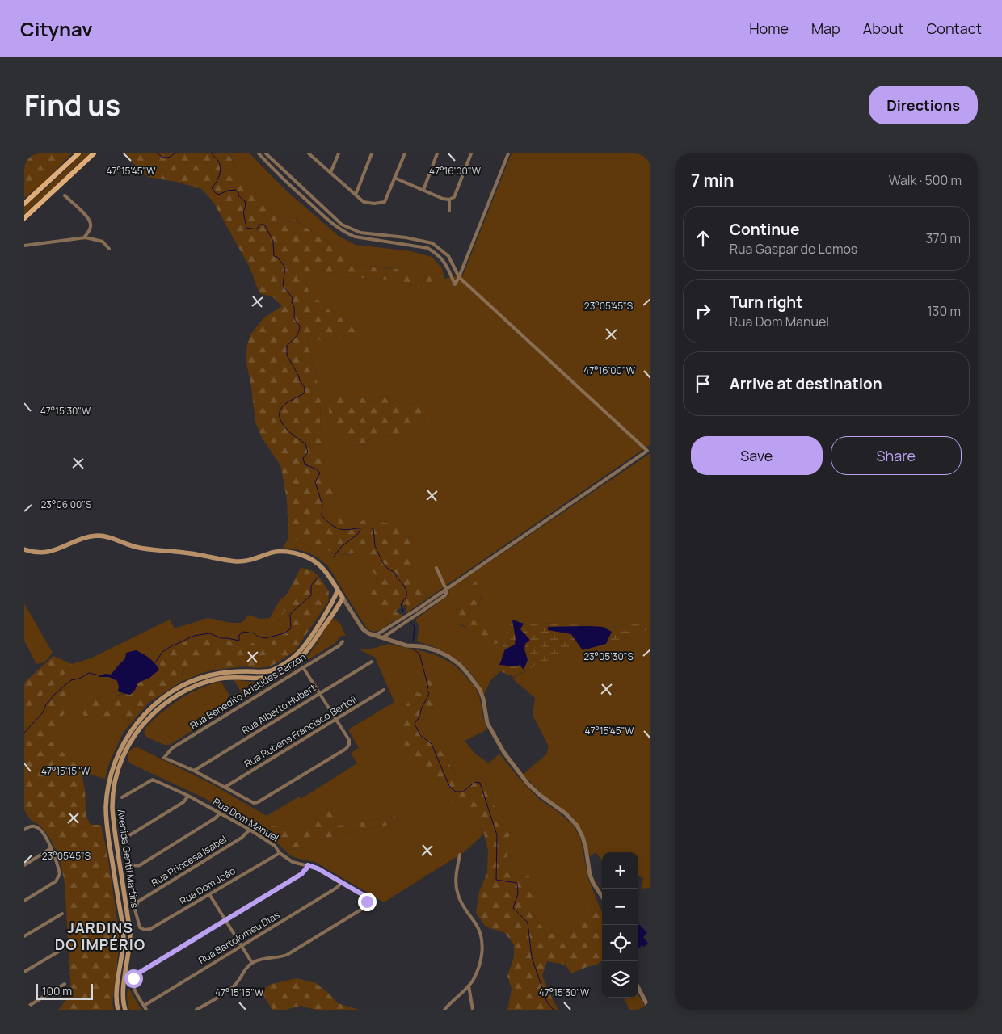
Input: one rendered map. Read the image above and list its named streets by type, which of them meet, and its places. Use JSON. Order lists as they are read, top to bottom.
{
  "streets": {
    "main road": ["Avenida Gentil Martins"],
    "street": [
      "Rua Benedito Aristides Barzon",
      "Rua Alberto Hubert",
      "Rua Rubens Francisco Bertoli",
      "Rua Dom Manuel",
      "Rua Princesa Isabel",
      "Rua Dom João",
      "Rua Bartolomeu Dias"
    ]
  },
  "crossings": [
    ["Rua Benedito Aristides Barzon", "Rua Alberto Hubert"],
    ["Rua Dom Manuel", "Rua Princesa Isabel"],
    ["Rua Dom Manuel", "Rua Dom João"],
    ["Rua Dom Manuel", "Rua Bartolomeu Dias"],
    ["Rua Princesa Isabel", "Rua Dom João"]
  ],
  "districts": ["JARDINS DO IMPÉRIO"],
  "scale_bar": "100 m",
  "page": {
    "header": "Citynav",
    "nav": [
      "Home",
      "Map",
      "About",
      "Contact"
    ],
    "title": "Find us",
    "buttons": [
      "Directions",
      ["Save", "Share"]
    ],
    "heading": ["7 min", "Walk · 500 m"],
    "list": [
      ["Continue", "Rua Gaspar de Lemos", "370 m"],
      ["Turn right", "Rua Dom Manuel", "130 m"],
      "Arrive at destination"
    ],
    "map_buttons": ["+", "−"],
    "scale": "100 m"
  },
  "coordinates": [
    "47°15'45\"W",
    "47°16'00\"W",
    "23°05'45\"S",
    "47°15'30\"W",
    "23°06'00\"S",
    "23°05'30\"S",
    "47°15'15\"W"
  ]
}
